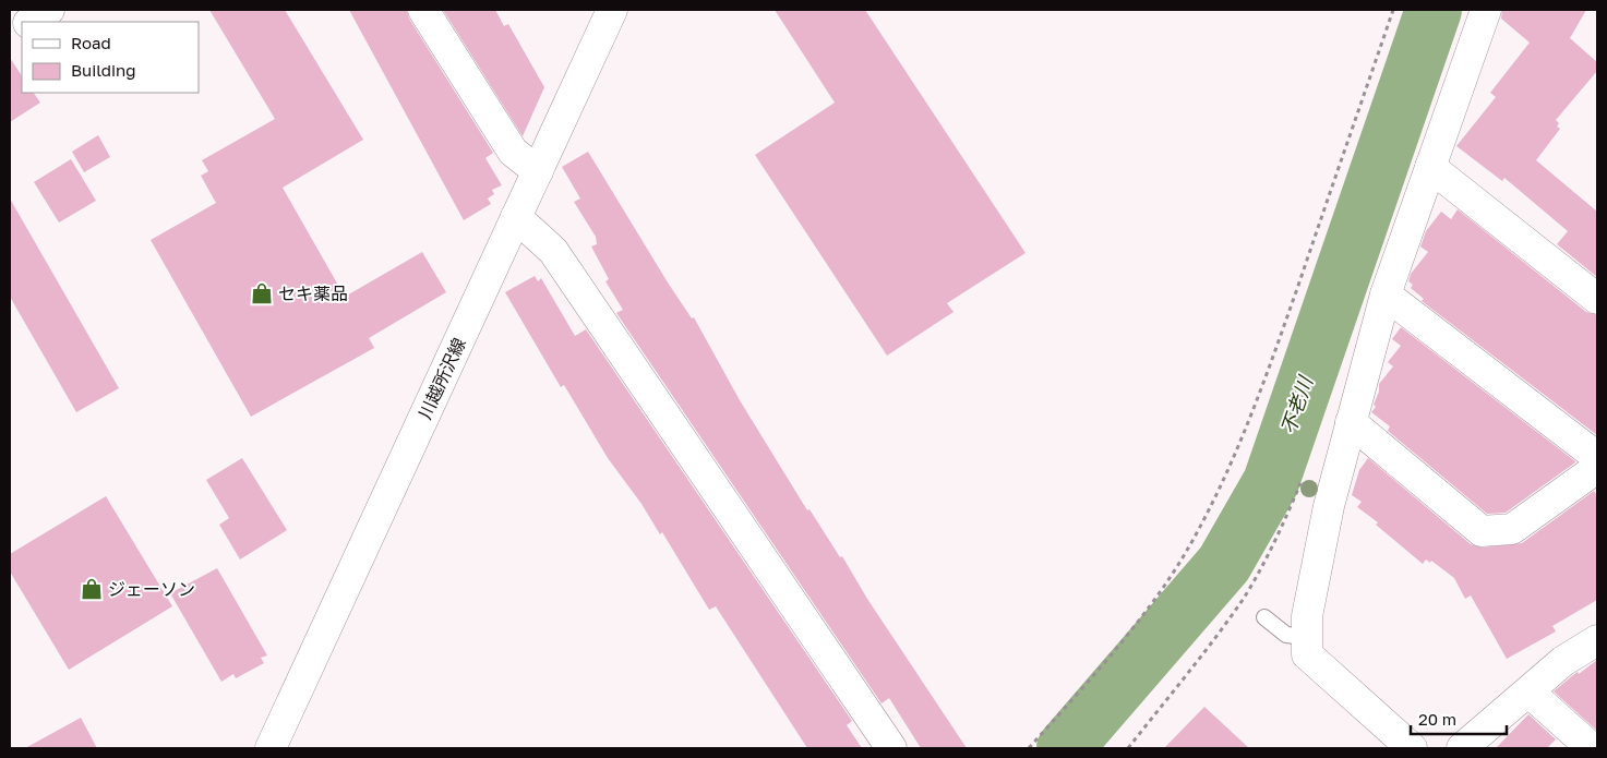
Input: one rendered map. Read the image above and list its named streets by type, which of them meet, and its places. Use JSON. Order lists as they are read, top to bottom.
{
  "streets": {
    "street": ["川越所沢線"]
  },
  "water": ["不老川"],
  "places": {
    "shop": ["セキ薬品", "ジェーソン"]
  },
  "legend": ["Road", "Building"],
  "scale_bar": "20 m"
}
